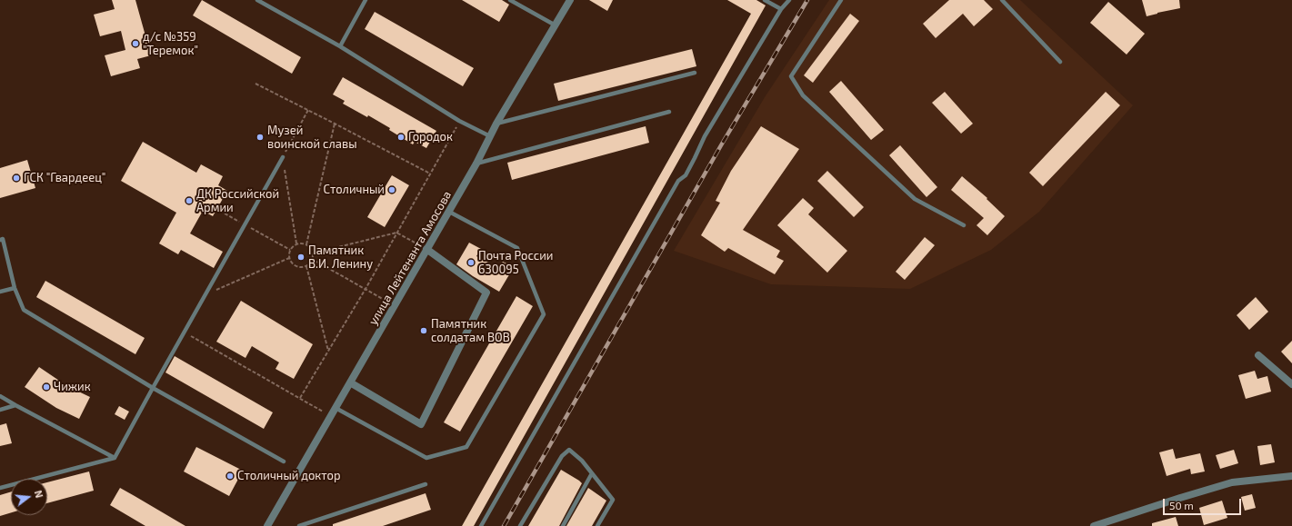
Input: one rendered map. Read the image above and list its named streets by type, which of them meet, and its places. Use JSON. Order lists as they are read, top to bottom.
{
  "streets": {
    "street": ["улица Лейтенанта Амосова"]
  },
  "places": [
    "д/с №359 \"Теремок\"",
    "Музей воинской славы",
    "Городок",
    "ГСК \"Гвардеец\"",
    "Столичный",
    "ДК Российской Армии",
    "Памятник В.И. Ленину",
    "Почта России 630095",
    "Памятник солдатам ВОВ",
    "Чижик",
    "Столичный доктор"
  ],
  "scale_bar": "50 m",
  "north": "right"
}
